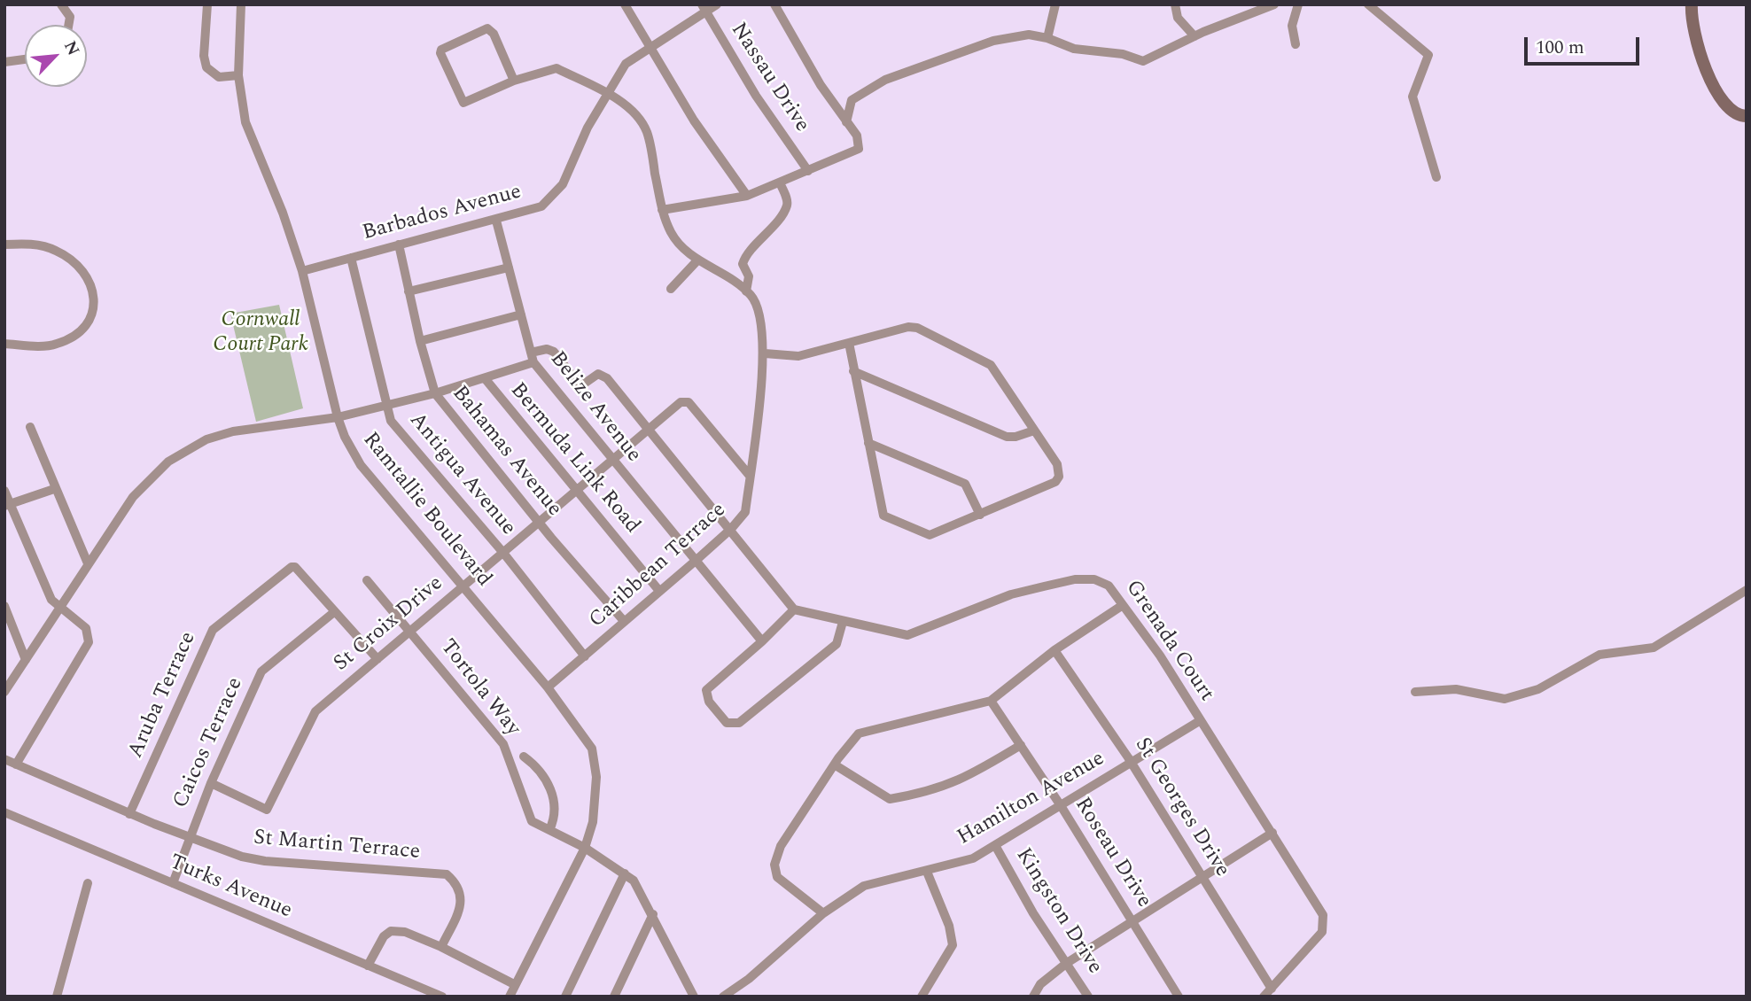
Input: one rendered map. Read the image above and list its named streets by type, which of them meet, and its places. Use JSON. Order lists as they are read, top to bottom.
{
  "streets": {
    "street": [
      "Nassau Drive",
      "Barbados Avenue",
      "Belize Avenue",
      "Bahamas Avenue",
      "Bermuda Link Road",
      "Antigua Avenue",
      "Ramtallie Boulevard",
      "Caribbean Terrace",
      "St Croix Drive",
      "Grenada Court",
      "Tortola Way",
      "Aruba Terrace",
      "Caicos Terrace",
      "Hamilton Avenue",
      "St Georges Drive",
      "St Martin Terrace",
      "Roseau Drive",
      "Turks Avenue",
      "Kingston Drive"
    ]
  },
  "crossings": [
    ["Nassau Drive", "Barbados Avenue"],
    ["Barbados Avenue", "Belize Avenue"],
    ["Barbados Avenue", "Bahamas Avenue"],
    ["Barbados Avenue", "Antigua Avenue"],
    ["Barbados Avenue", "Ramtallie Boulevard"],
    ["Barbados Avenue", "Caribbean Terrace"],
    ["Belize Avenue", "Caribbean Terrace"],
    ["Belize Avenue", "St Croix Drive"],
    ["Bahamas Avenue", "Caribbean Terrace"],
    ["Bahamas Avenue", "St Croix Drive"],
    ["Bermuda Link Road", "Caribbean Terrace"],
    ["Bermuda Link Road", "St Croix Drive"],
    ["Antigua Avenue", "Caribbean Terrace"],
    ["Antigua Avenue", "St Croix Drive"],
    ["Ramtallie Boulevard", "Caribbean Terrace"],
    ["Ramtallie Boulevard", "St Croix Drive"],
    ["Ramtallie Boulevard", "Tortola Way"],
    ["Caribbean Terrace", "St Croix Drive"],
    ["St Croix Drive", "Tortola Way"],
    ["St Croix Drive", "Aruba Terrace"],
    ["St Croix Drive", "Caicos Terrace"],
    ["Grenada Court", "Hamilton Avenue"],
    ["Grenada Court", "St Georges Drive"],
    ["Aruba Terrace", "Caicos Terrace"],
    ["Aruba Terrace", "St Martin Terrace"],
    ["Caicos Terrace", "St Martin Terrace"],
    ["Caicos Terrace", "Turks Avenue"],
    ["Hamilton Avenue", "St Georges Drive"],
    ["Hamilton Avenue", "Roseau Drive"],
    ["Hamilton Avenue", "Kingston Drive"]
  ],
  "parks": ["Cornwall Court Park"],
  "scale_bar": "100 m",
  "north": "top right"
}
